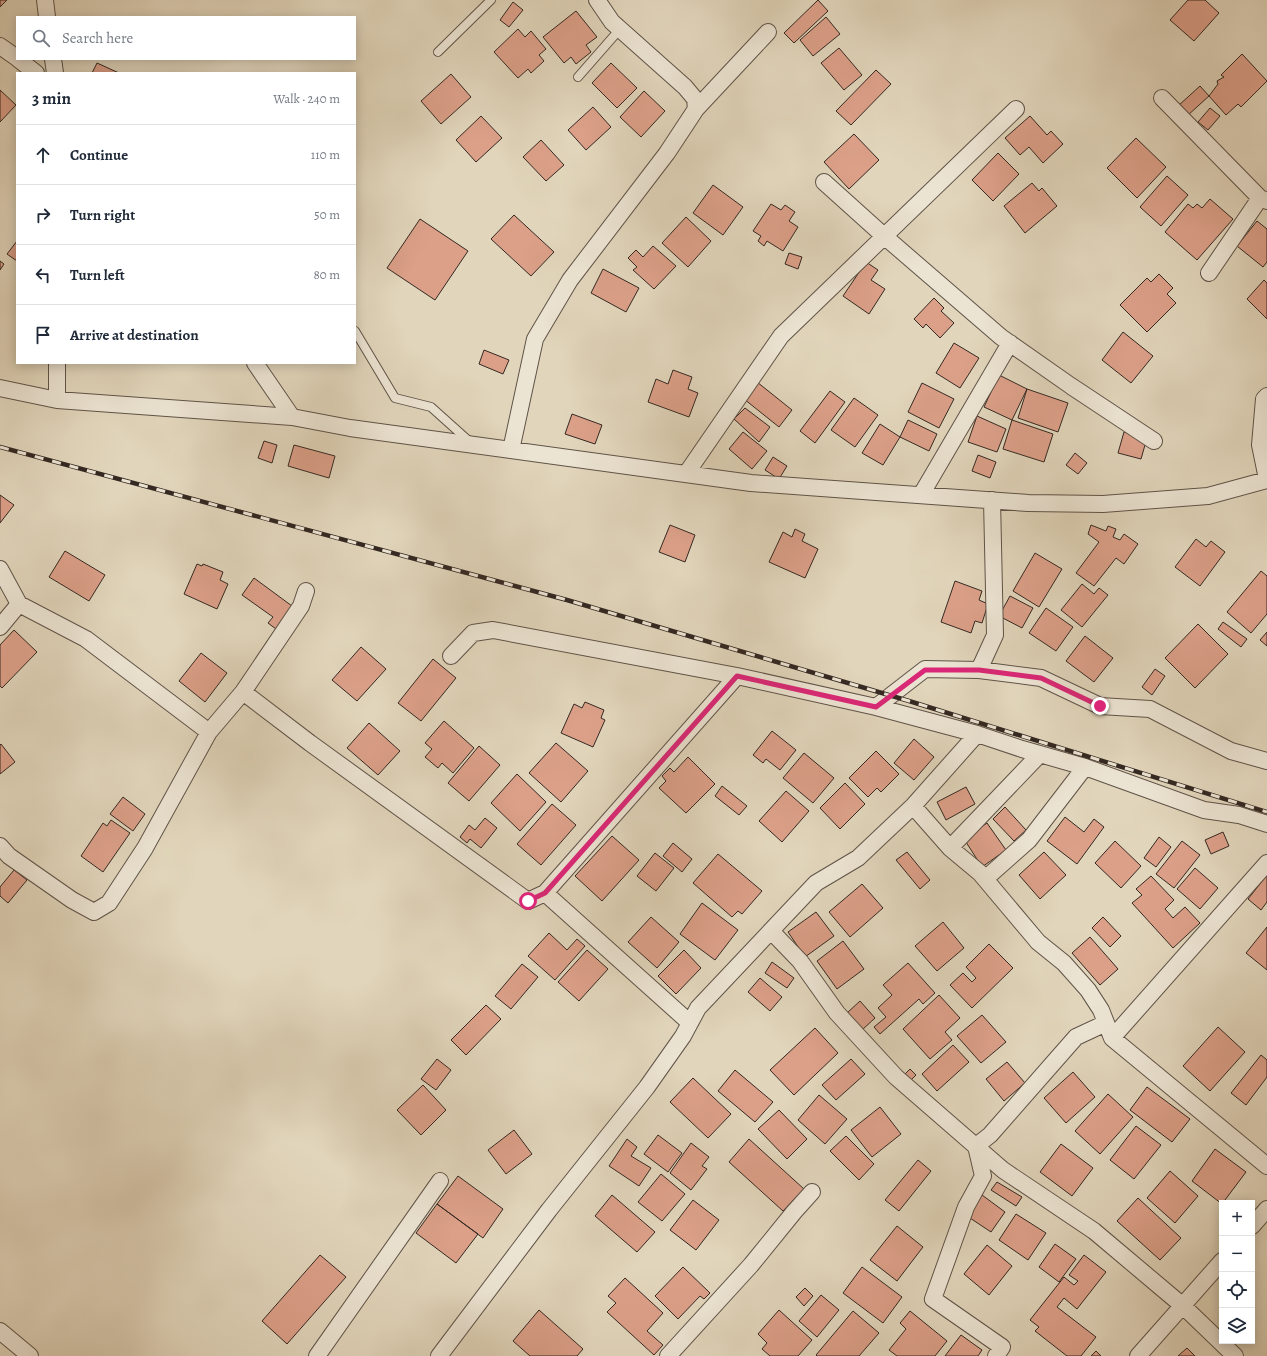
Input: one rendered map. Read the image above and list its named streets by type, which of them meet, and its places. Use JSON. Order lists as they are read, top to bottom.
{
  "page": {
    "search": "Search here",
    "heading": ["3 min", "Walk · 240 m"],
    "list": [
      ["Continue", "110 m"],
      ["Turn right", "50 m"],
      ["Turn left", "80 m"],
      "Arrive at destination"
    ],
    "map_buttons": ["+", "−"]
  }
}
